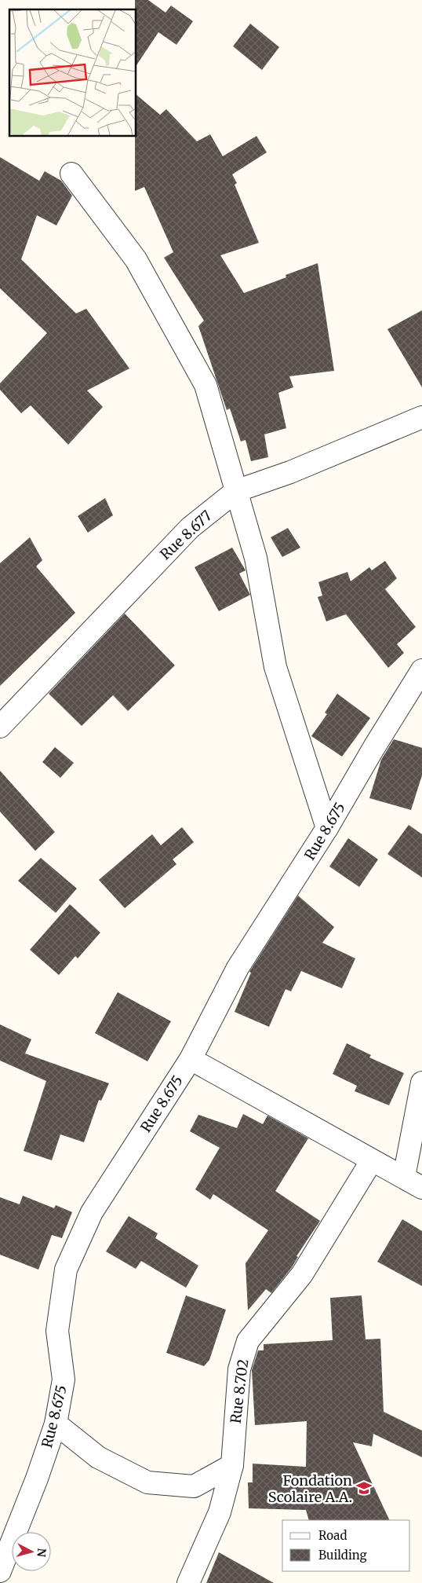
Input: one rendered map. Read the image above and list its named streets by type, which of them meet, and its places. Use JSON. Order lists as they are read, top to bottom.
{
  "streets": {
    "street": ["Rue 8.677", "Rue 8.675", "Rue 8.702"]
  },
  "places": {
    "school or university": ["Fondation Scolaire A.A."]
  },
  "legend": ["Road", "Building"],
  "north": "right"
}
